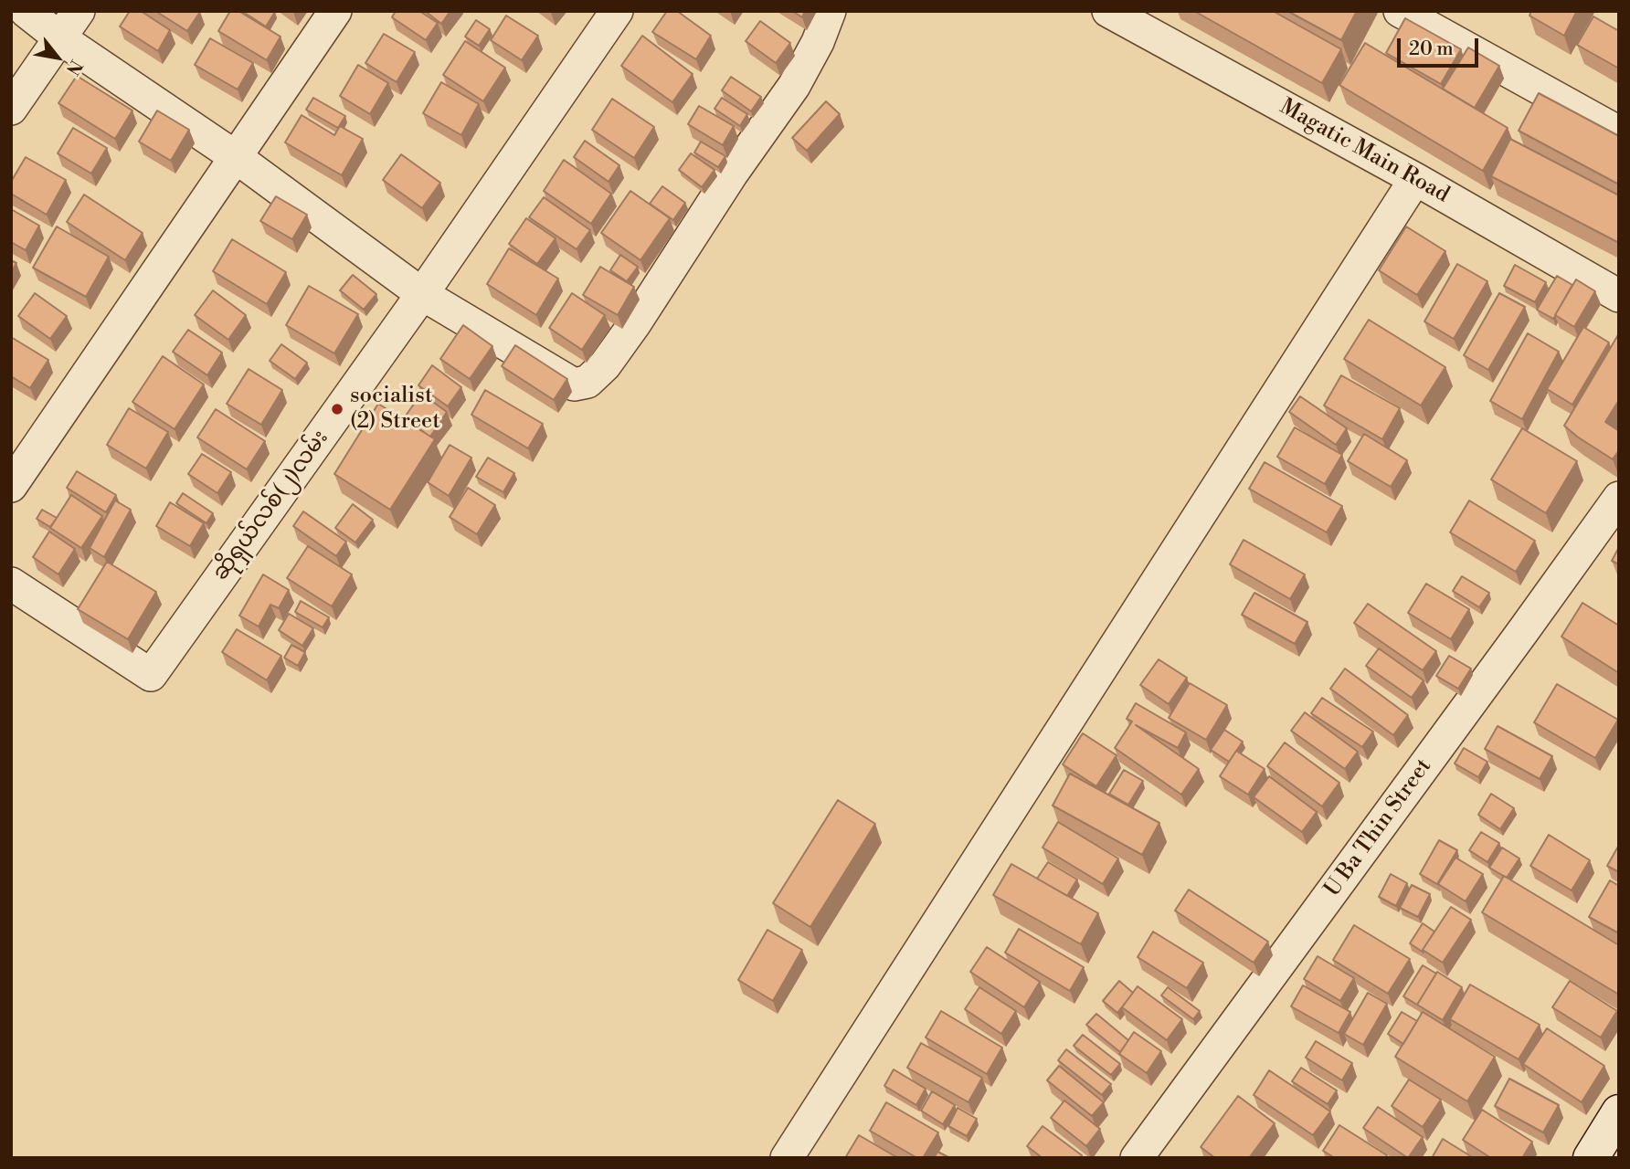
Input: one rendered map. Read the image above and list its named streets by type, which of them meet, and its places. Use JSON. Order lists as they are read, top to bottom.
{
  "streets": {
    "street": ["Magatic Main Road", "ဆိုရှယ်လစ်(၂)လမ်း", "U Ba Thin Street"]
  },
  "places": ["socialist (2) Street"],
  "scale_bar": "20 m",
  "north": "bottom right"
}
